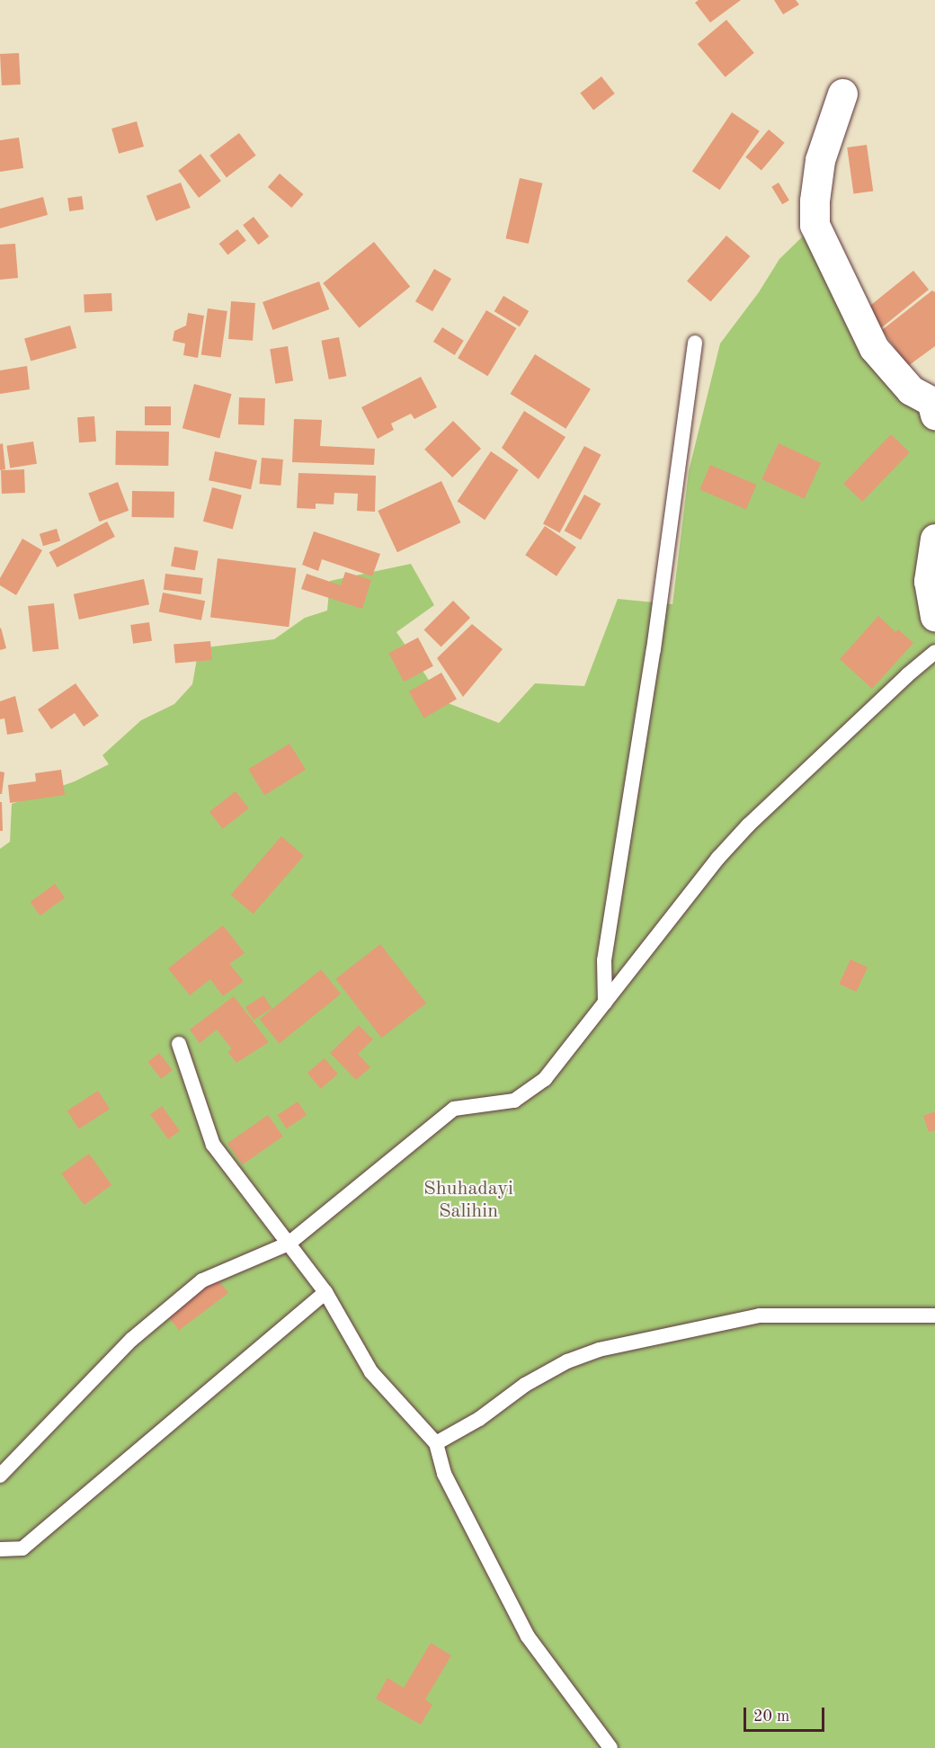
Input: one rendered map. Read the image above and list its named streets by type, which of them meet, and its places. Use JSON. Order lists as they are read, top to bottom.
{
  "parks": ["Shuhadayi Salihin"],
  "scale_bar": "20 m"
}
